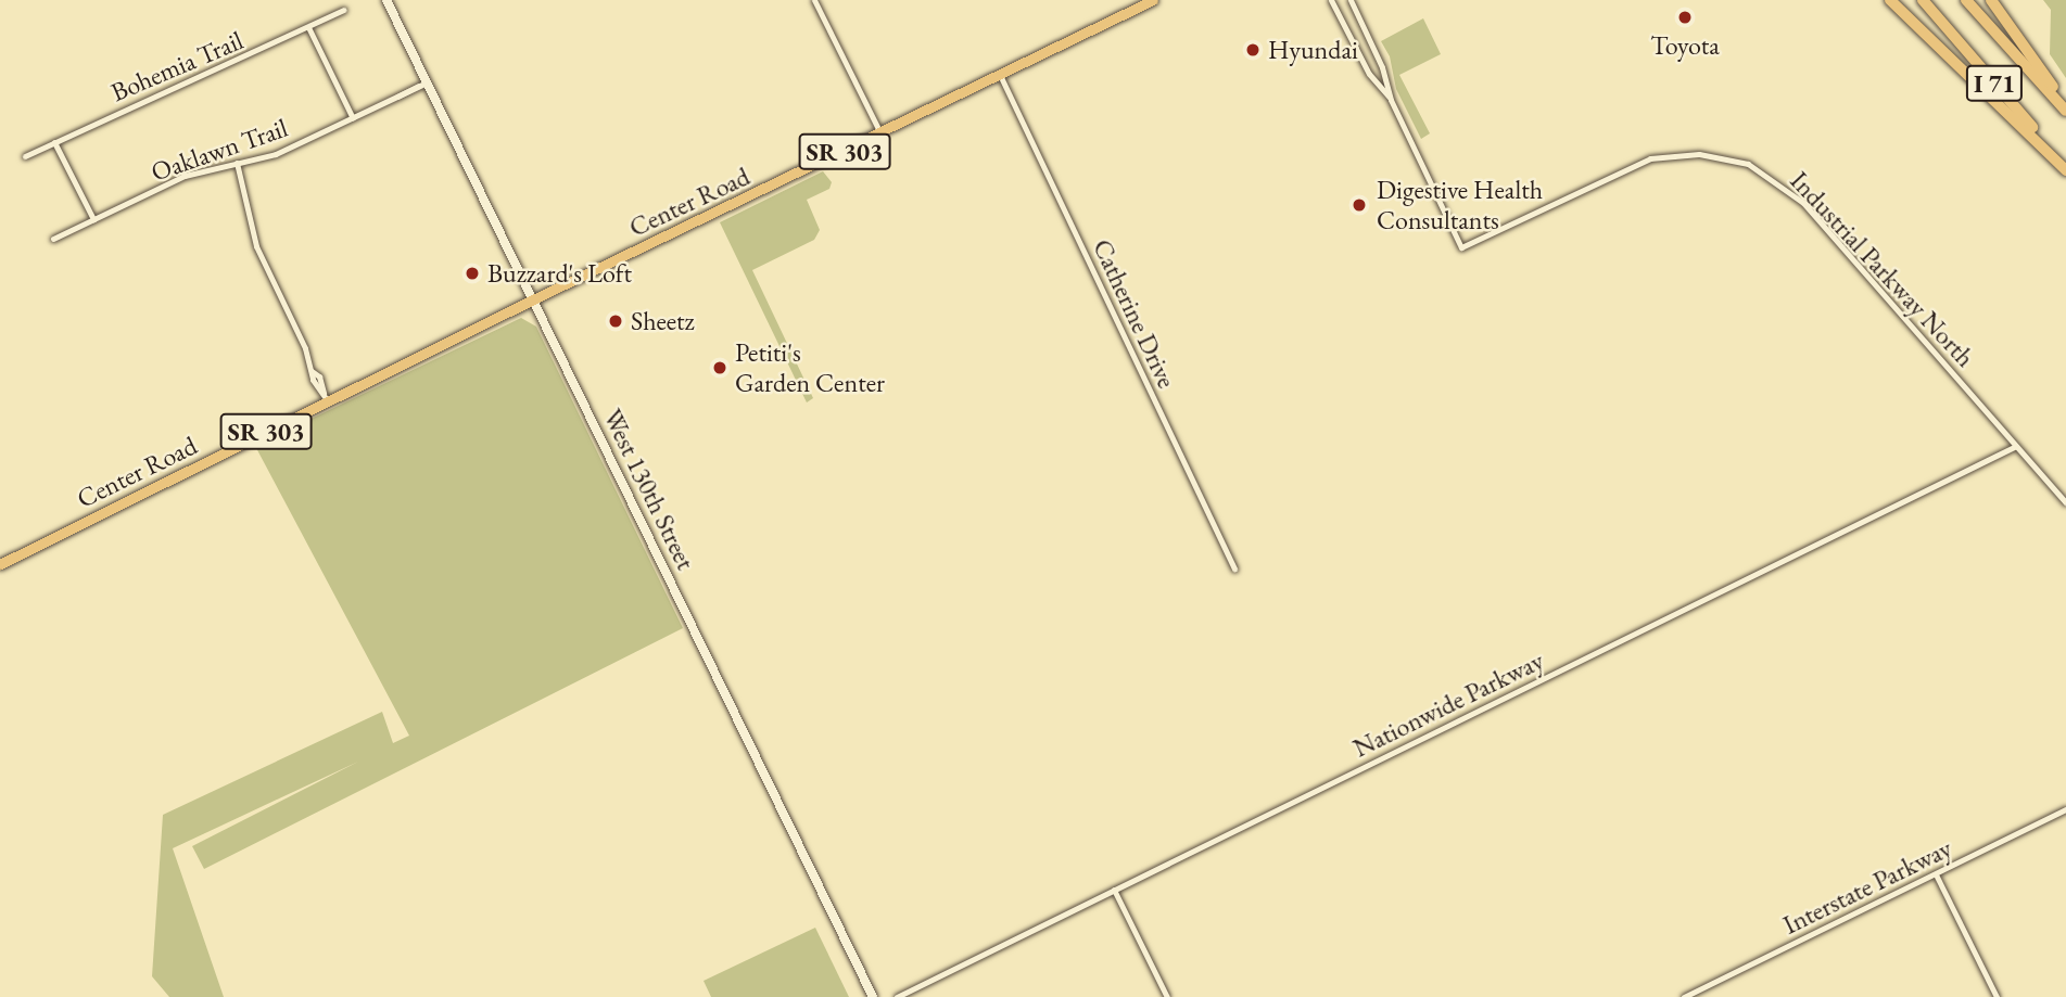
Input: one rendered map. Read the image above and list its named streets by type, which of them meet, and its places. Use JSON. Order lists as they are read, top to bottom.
{
  "streets": {
    "highway": ["I 71"],
    "main road": ["SR 303", "Center Road", "West 130th Street"],
    "street": [
      "Bohemia Trail",
      "Oaklawn Trail",
      "Industrial Parkway North",
      "Catherine Drive",
      "Nationwide Parkway",
      "Interstate Parkway"
    ]
  },
  "crossings": [
    ["Oaklawn Trail", "West 130th Street"],
    ["Center Road", "Catherine Drive"],
    ["Center Road", "West 130th Street"],
    ["Industrial Parkway North", "Nationwide Parkway"]
  ],
  "places": [
    "Toyota",
    "Hyundai",
    "Digestive Health Consultants",
    "Buzzard's Loft",
    "Sheetz",
    "Petiti's Garden Center"
  ]
}
